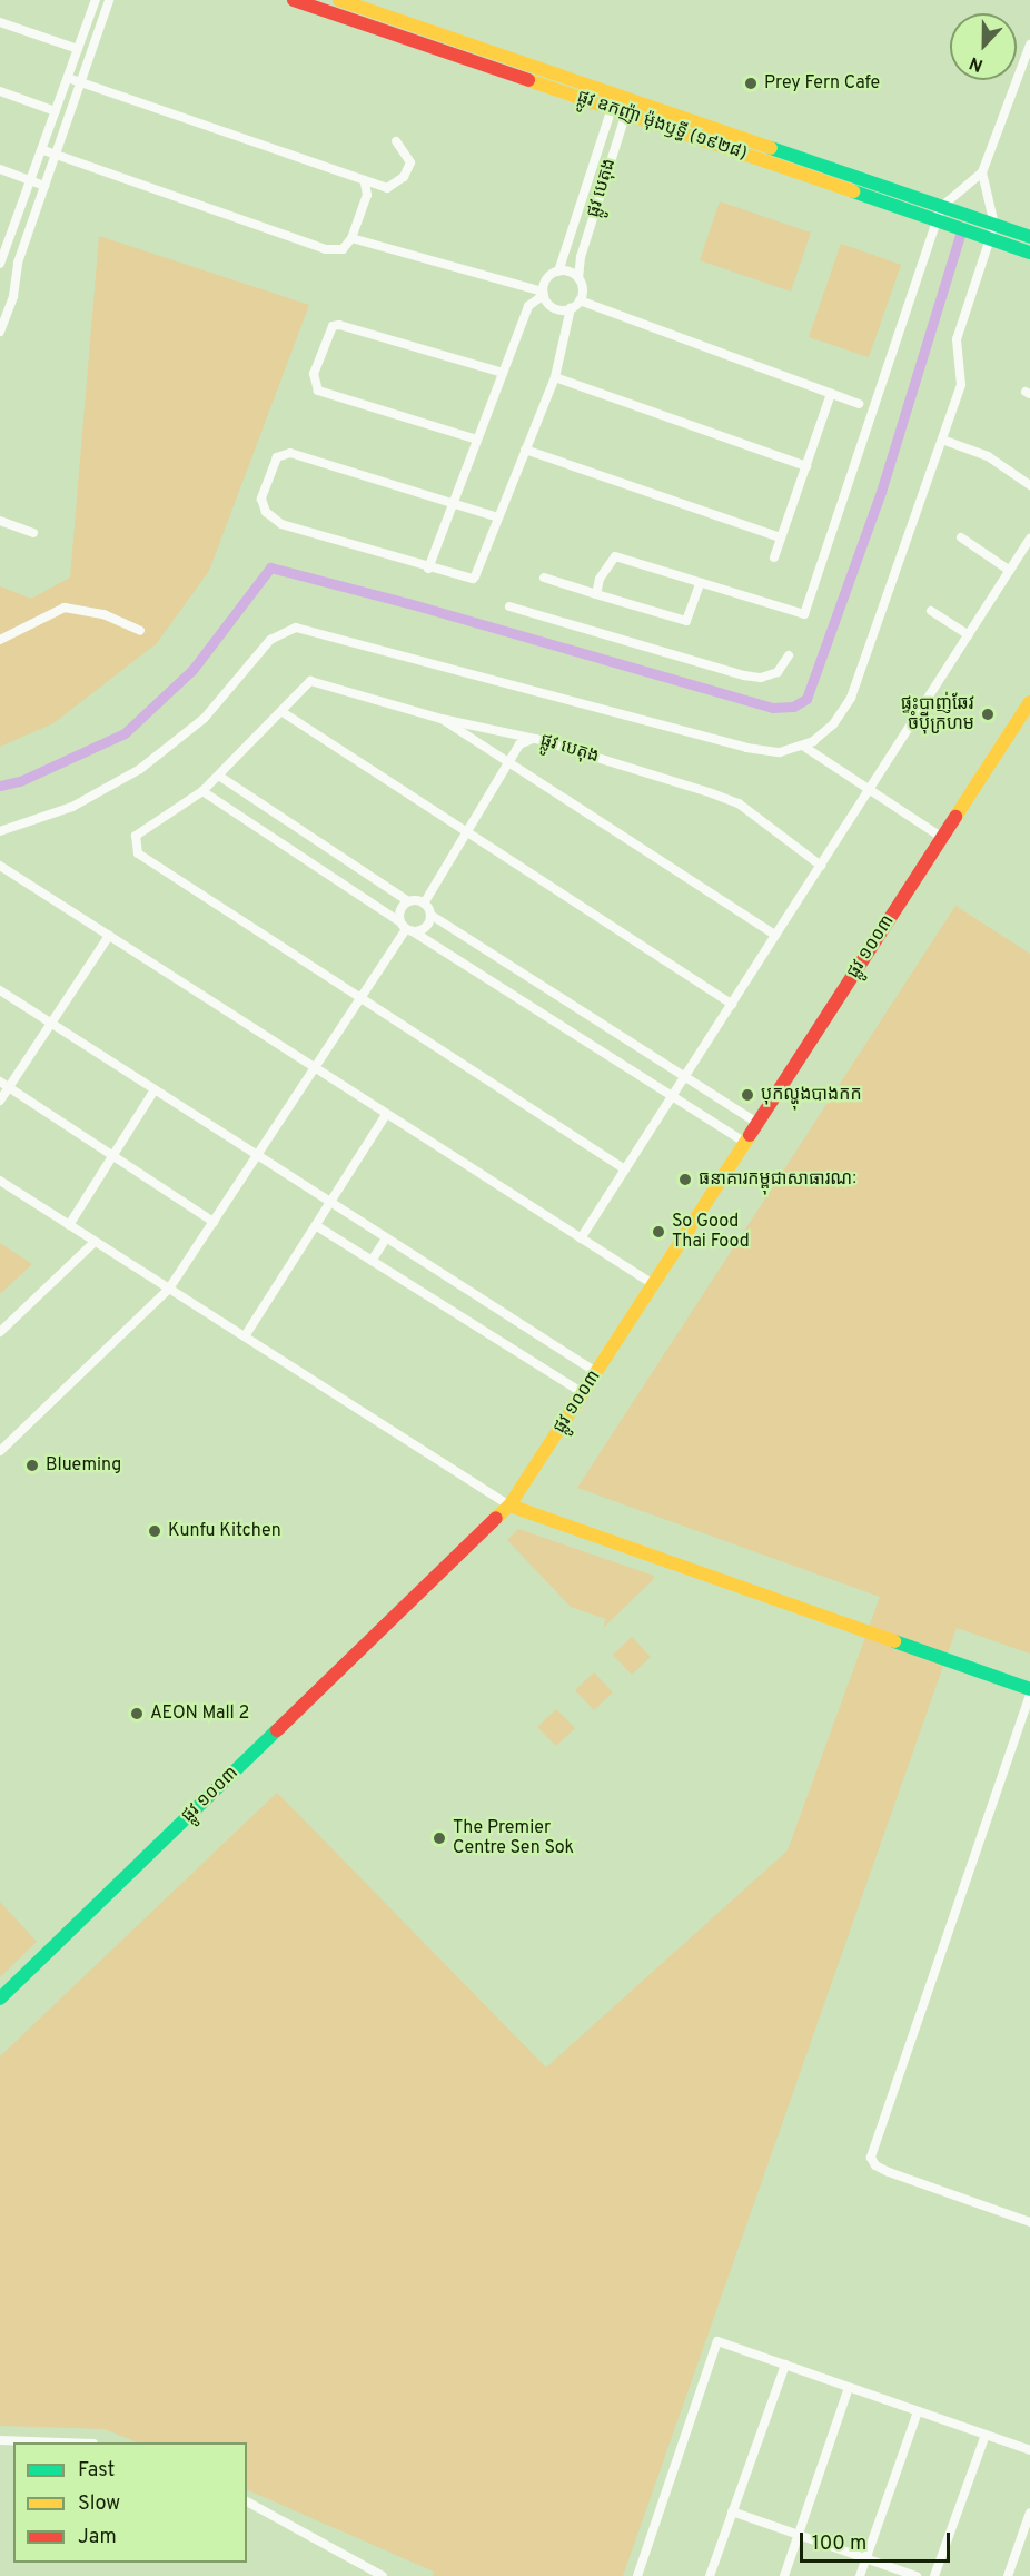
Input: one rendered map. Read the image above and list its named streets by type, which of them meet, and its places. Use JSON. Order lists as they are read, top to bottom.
{
  "streets": {
    "main road": ["ផ្លូវ ឧកញ៉ា ម៉ុងឫទ្ធី (១៩២៨)", "ផ្លូវ ១០០៣"],
    "street": ["ផ្លូវ បេតុង"]
  },
  "crossings": [
    ["ផ្លូវ ឧកញ៉ា ម៉ុងឫទ្ធី (១៩២៨)", "ផ្លូវ បេតុង"]
  ],
  "places": [
    "Prey Fern Cafe",
    "ផ្ទះបាញ់ឆែវ ចំប៉ីក្រហម",
    "បុកល្ហុងបាងកក",
    "ធនាគារកម្ពុជាសាធារណៈ",
    "So Good Thai Food",
    "Blueming",
    "Kunfu Kitchen",
    "AEON Mall 2",
    "The Premier Centre Sen Sok"
  ],
  "legend": ["Fast", "Slow", "Jam"],
  "scale_bar": "100 m",
  "north": "bottom"
}
